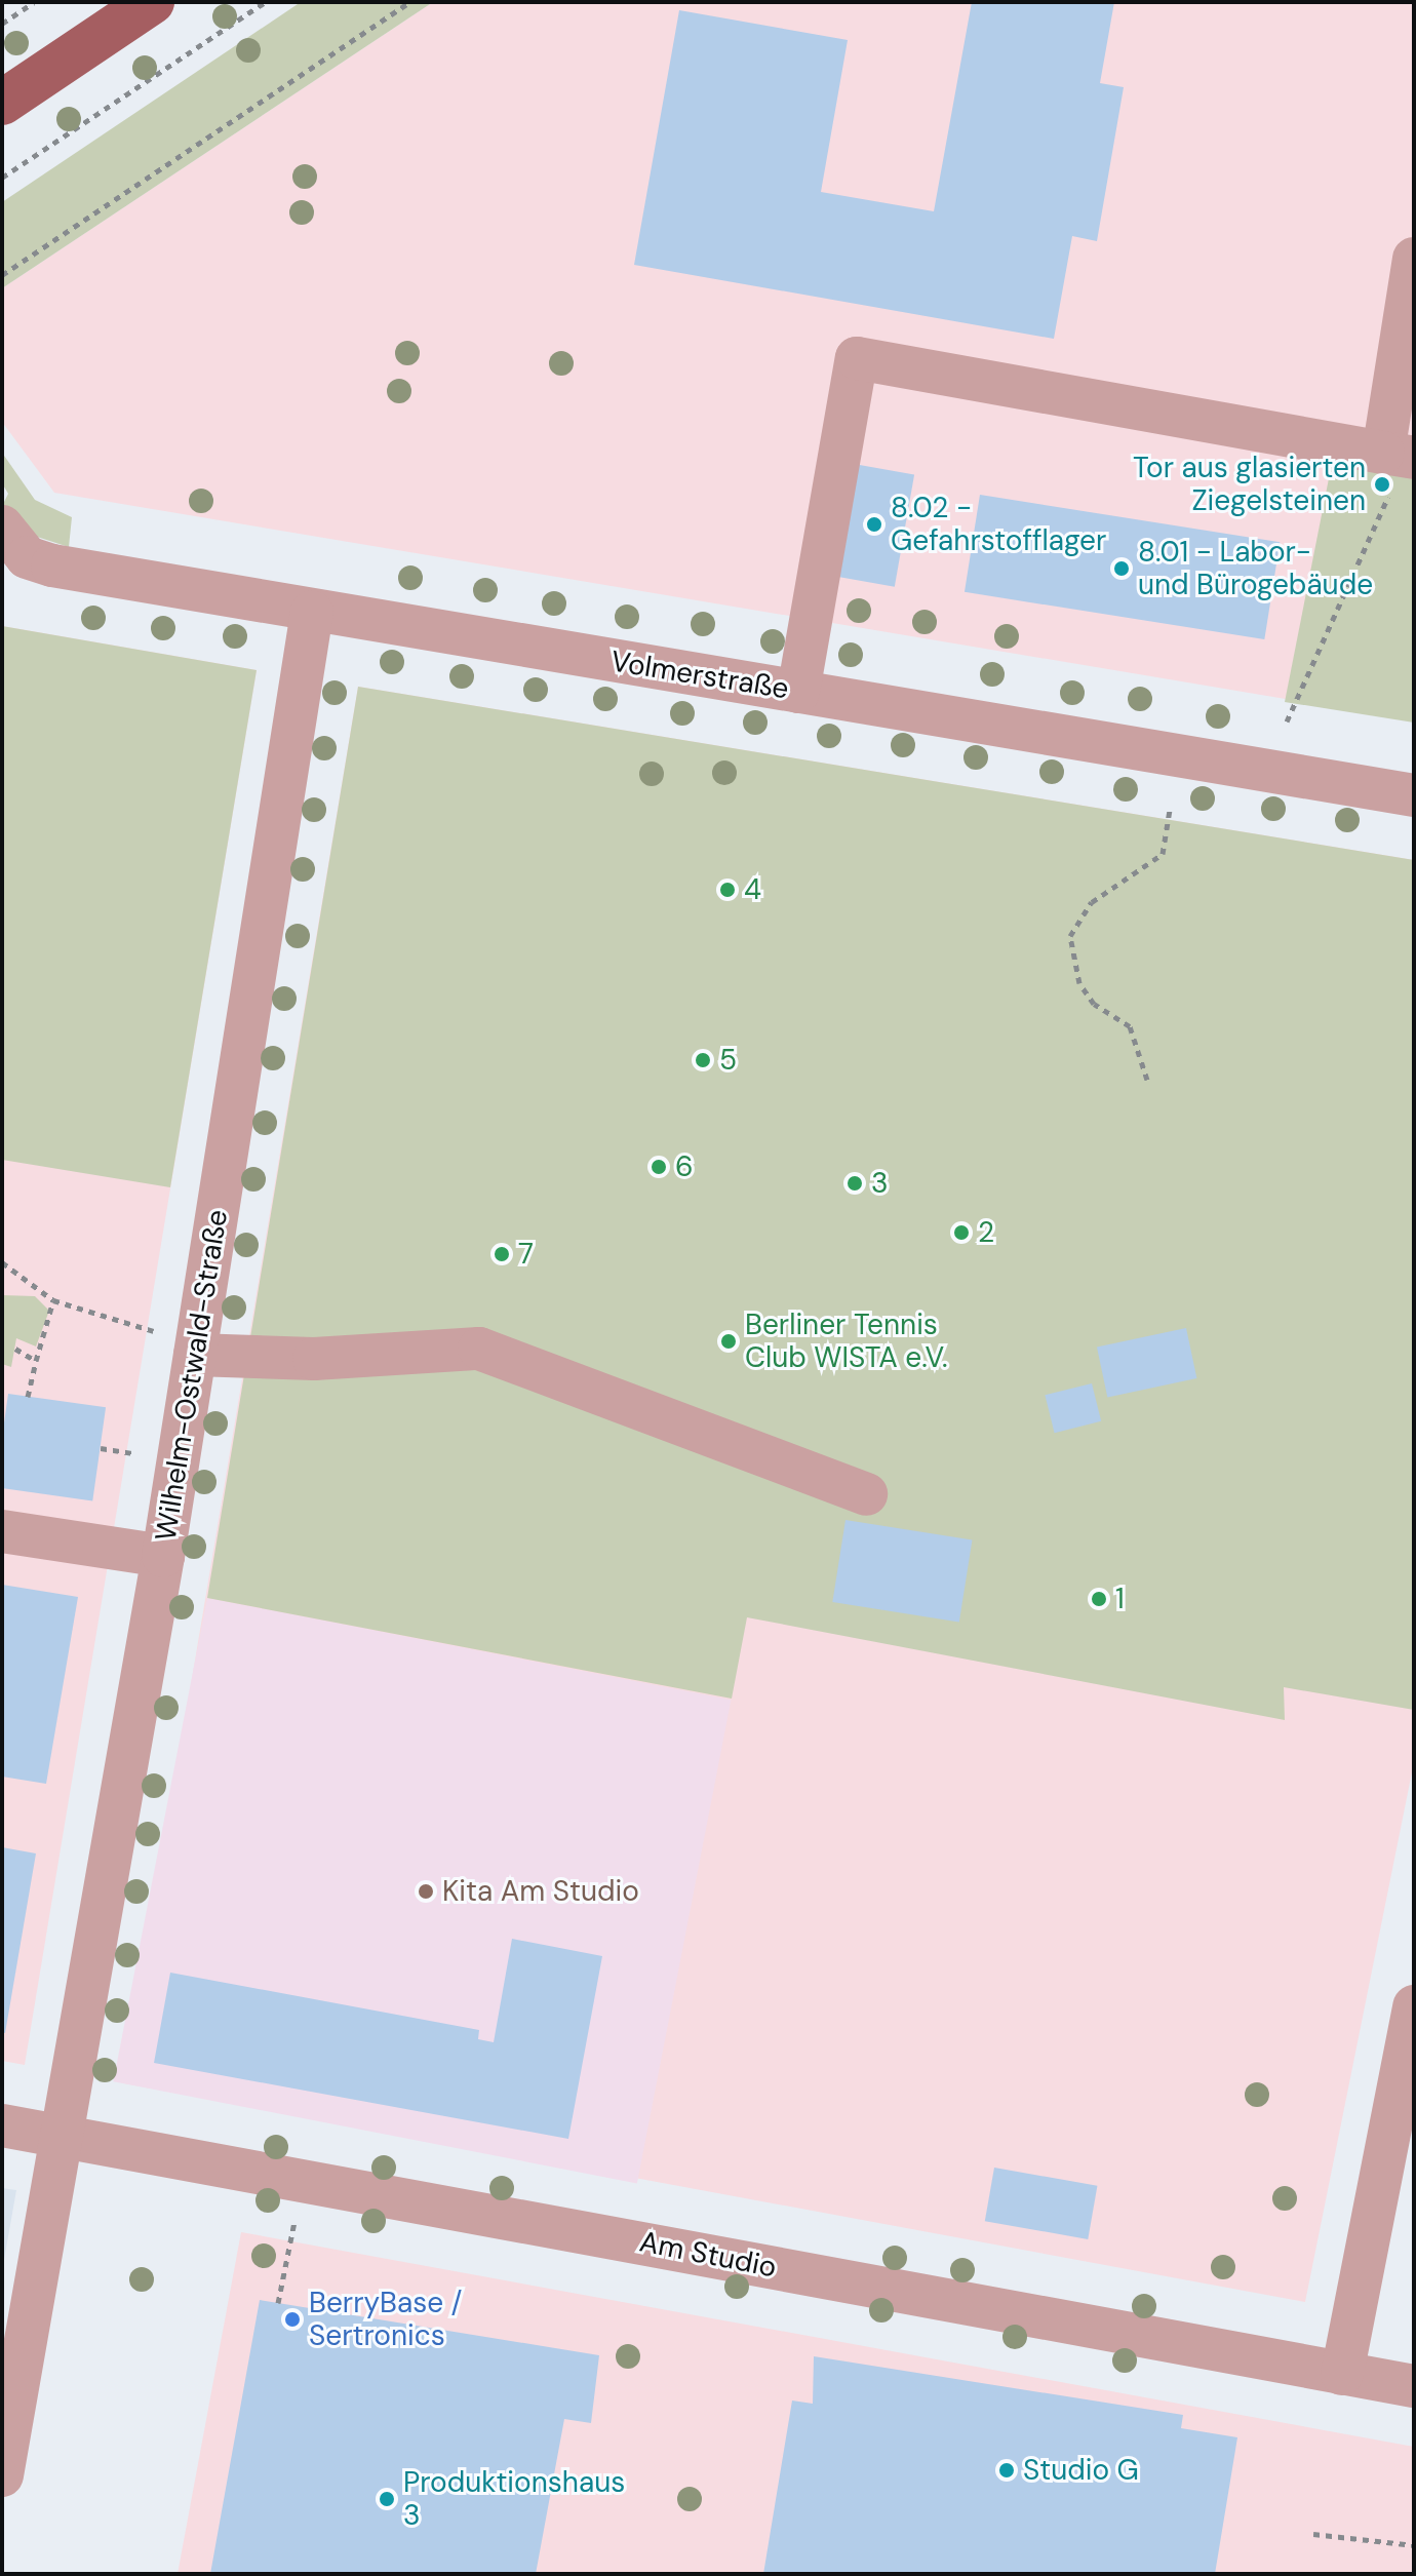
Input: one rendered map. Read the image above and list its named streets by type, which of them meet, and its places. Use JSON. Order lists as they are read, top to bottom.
{
  "streets": {
    "street": ["Volmerstraße", "Wilhelm-Ostwald-Straße", "Am Studio"]
  },
  "crossings": [
    ["Volmerstraße", "Wilhelm-Ostwald-Straße"],
    ["Wilhelm-Ostwald-Straße", "Am Studio"]
  ],
  "places": [
    "Tor aus glasierten Ziegelsteinen",
    "8.02 - Gefahrstofflager",
    "8.01 - Labor- und Bürogebäude",
    "4",
    "5",
    "6",
    "3",
    "2",
    "7",
    "Berliner Tennis Club WISTA e.V.",
    "1",
    "Kita Am Studio",
    "BerryBase / Sertronics",
    "Studio G",
    "Produktionshaus 3"
  ]
}
